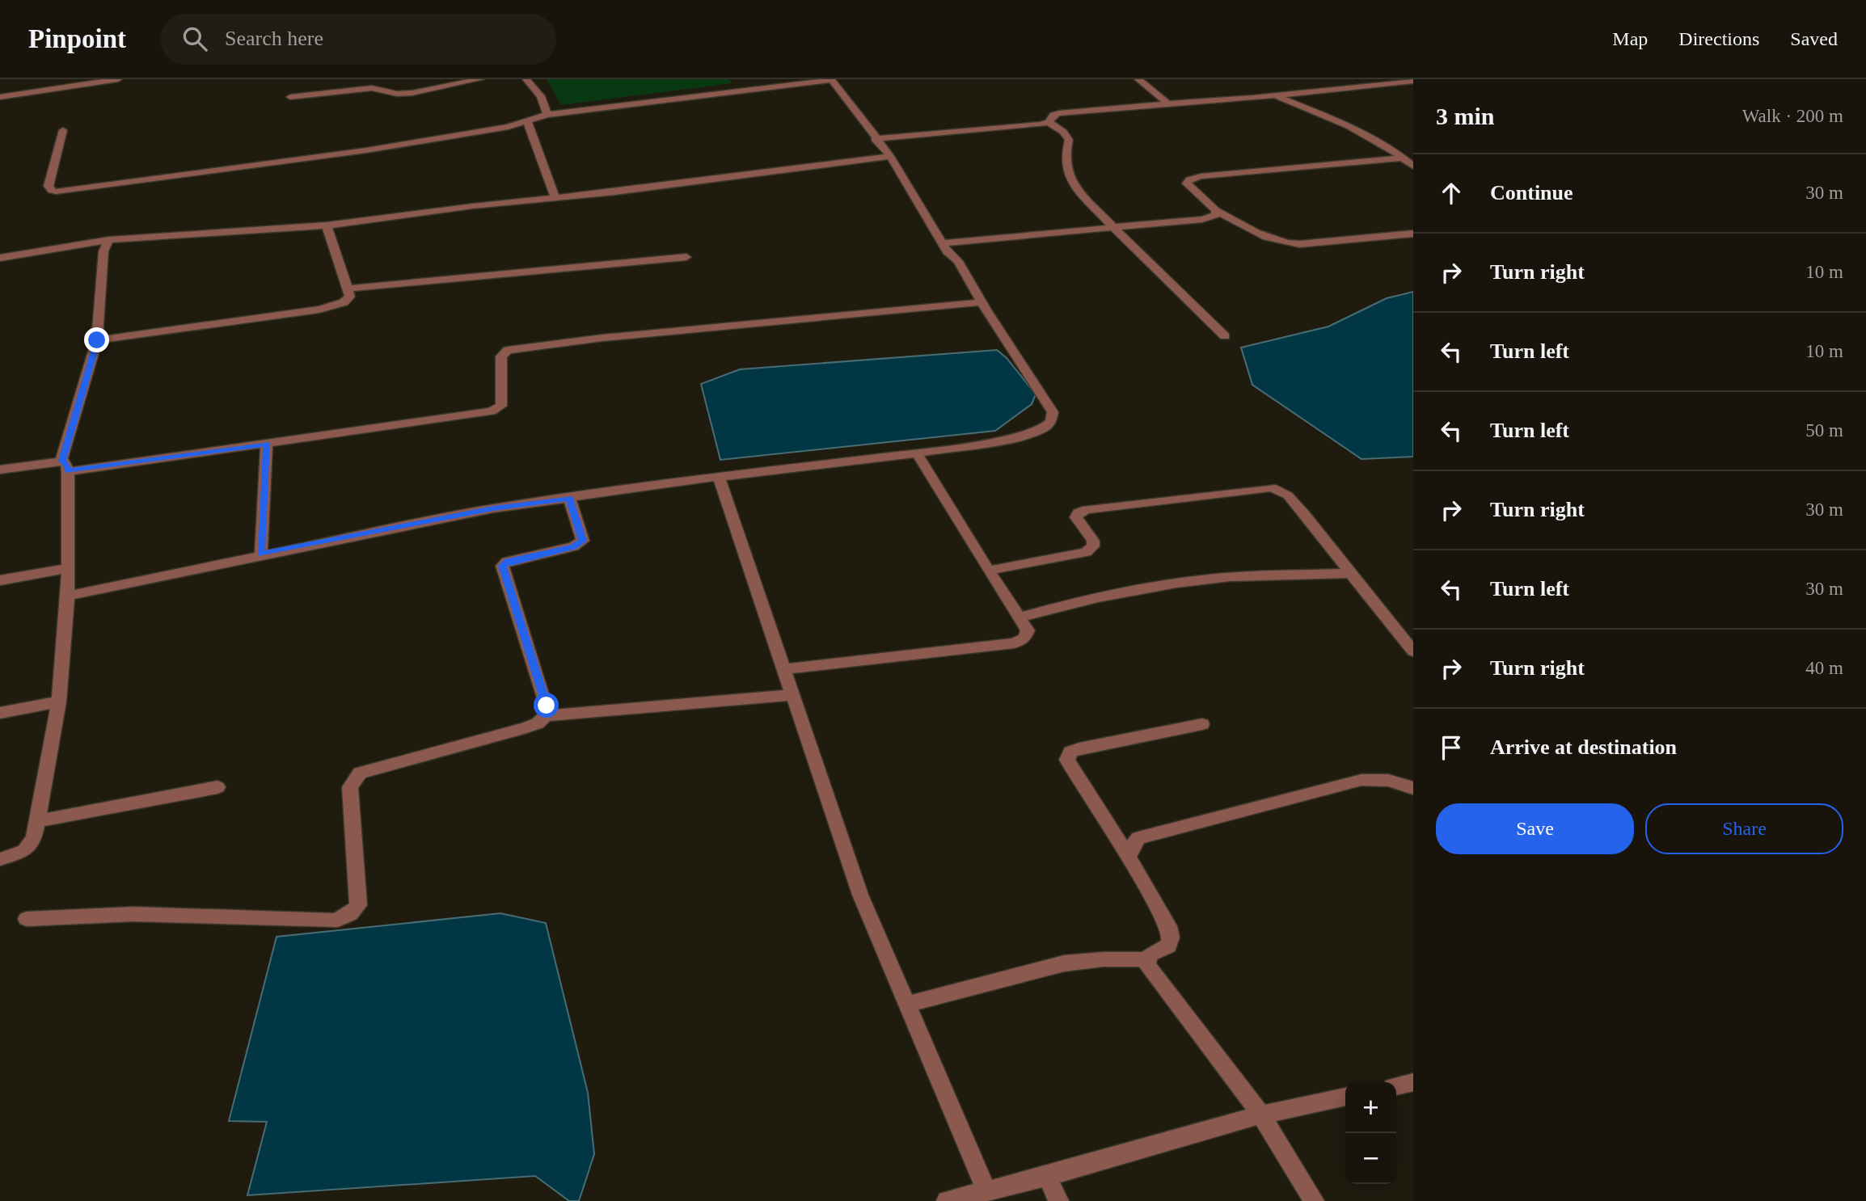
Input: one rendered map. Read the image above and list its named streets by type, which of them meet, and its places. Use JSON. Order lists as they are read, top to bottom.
{
  "page": {
    "header": "Pinpoint",
    "search": "Search here",
    "nav": ["Map", "Directions", "Saved"],
    "heading": ["3 min", "Walk · 200 m"],
    "list": [
      ["Continue", "30 m"],
      ["Turn right", "10 m"],
      ["Turn left", "10 m"],
      ["Turn left", "50 m"],
      ["Turn right", "30 m"],
      ["Turn left", "30 m"],
      ["Turn right", "40 m"],
      "Arrive at destination"
    ],
    "buttons": ["Save", "Share"],
    "map_buttons": ["+", "−"]
  }
}
